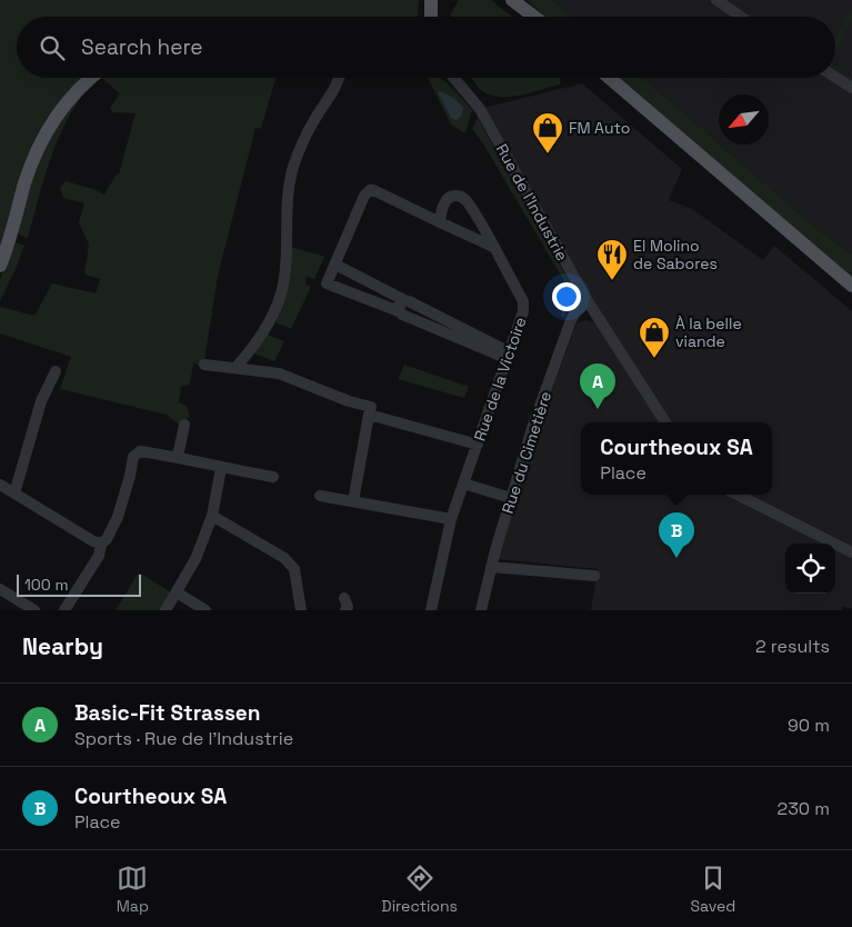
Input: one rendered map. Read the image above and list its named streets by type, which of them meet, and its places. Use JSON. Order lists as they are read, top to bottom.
{
  "streets": {
    "street": ["Rue de l'Industrie", "Rue de la Victoire", "Rue du Cimetière"]
  },
  "crossings": [
    ["Rue de l'Industrie", "Rue du Cimetière"]
  ],
  "places": {
    "shop": ["FM Auto", "À la belle viande"],
    "restaurant": ["El Molino de Sabores"]
  },
  "scale_bar": "100 m",
  "north": "bottom left",
  "page": {
    "search": "Search here",
    "pins": ["A", "B"],
    "popup": ["Courtheoux SA", "Place"],
    "scale": "100 m",
    "heading": ["Nearby", "2 results"],
    "list": [
      {
        "mark": "A",
        "name": "Basic-Fit Strassen",
        "note": "Sports · Rue de l'Industrie",
        "value": "90 m"
      },
      {
        "mark": "B",
        "name": "Courtheoux SA",
        "note": "Place",
        "value": "230 m"
      }
    ],
    "nav": ["Map", "Directions", "Saved"]
  }
}
